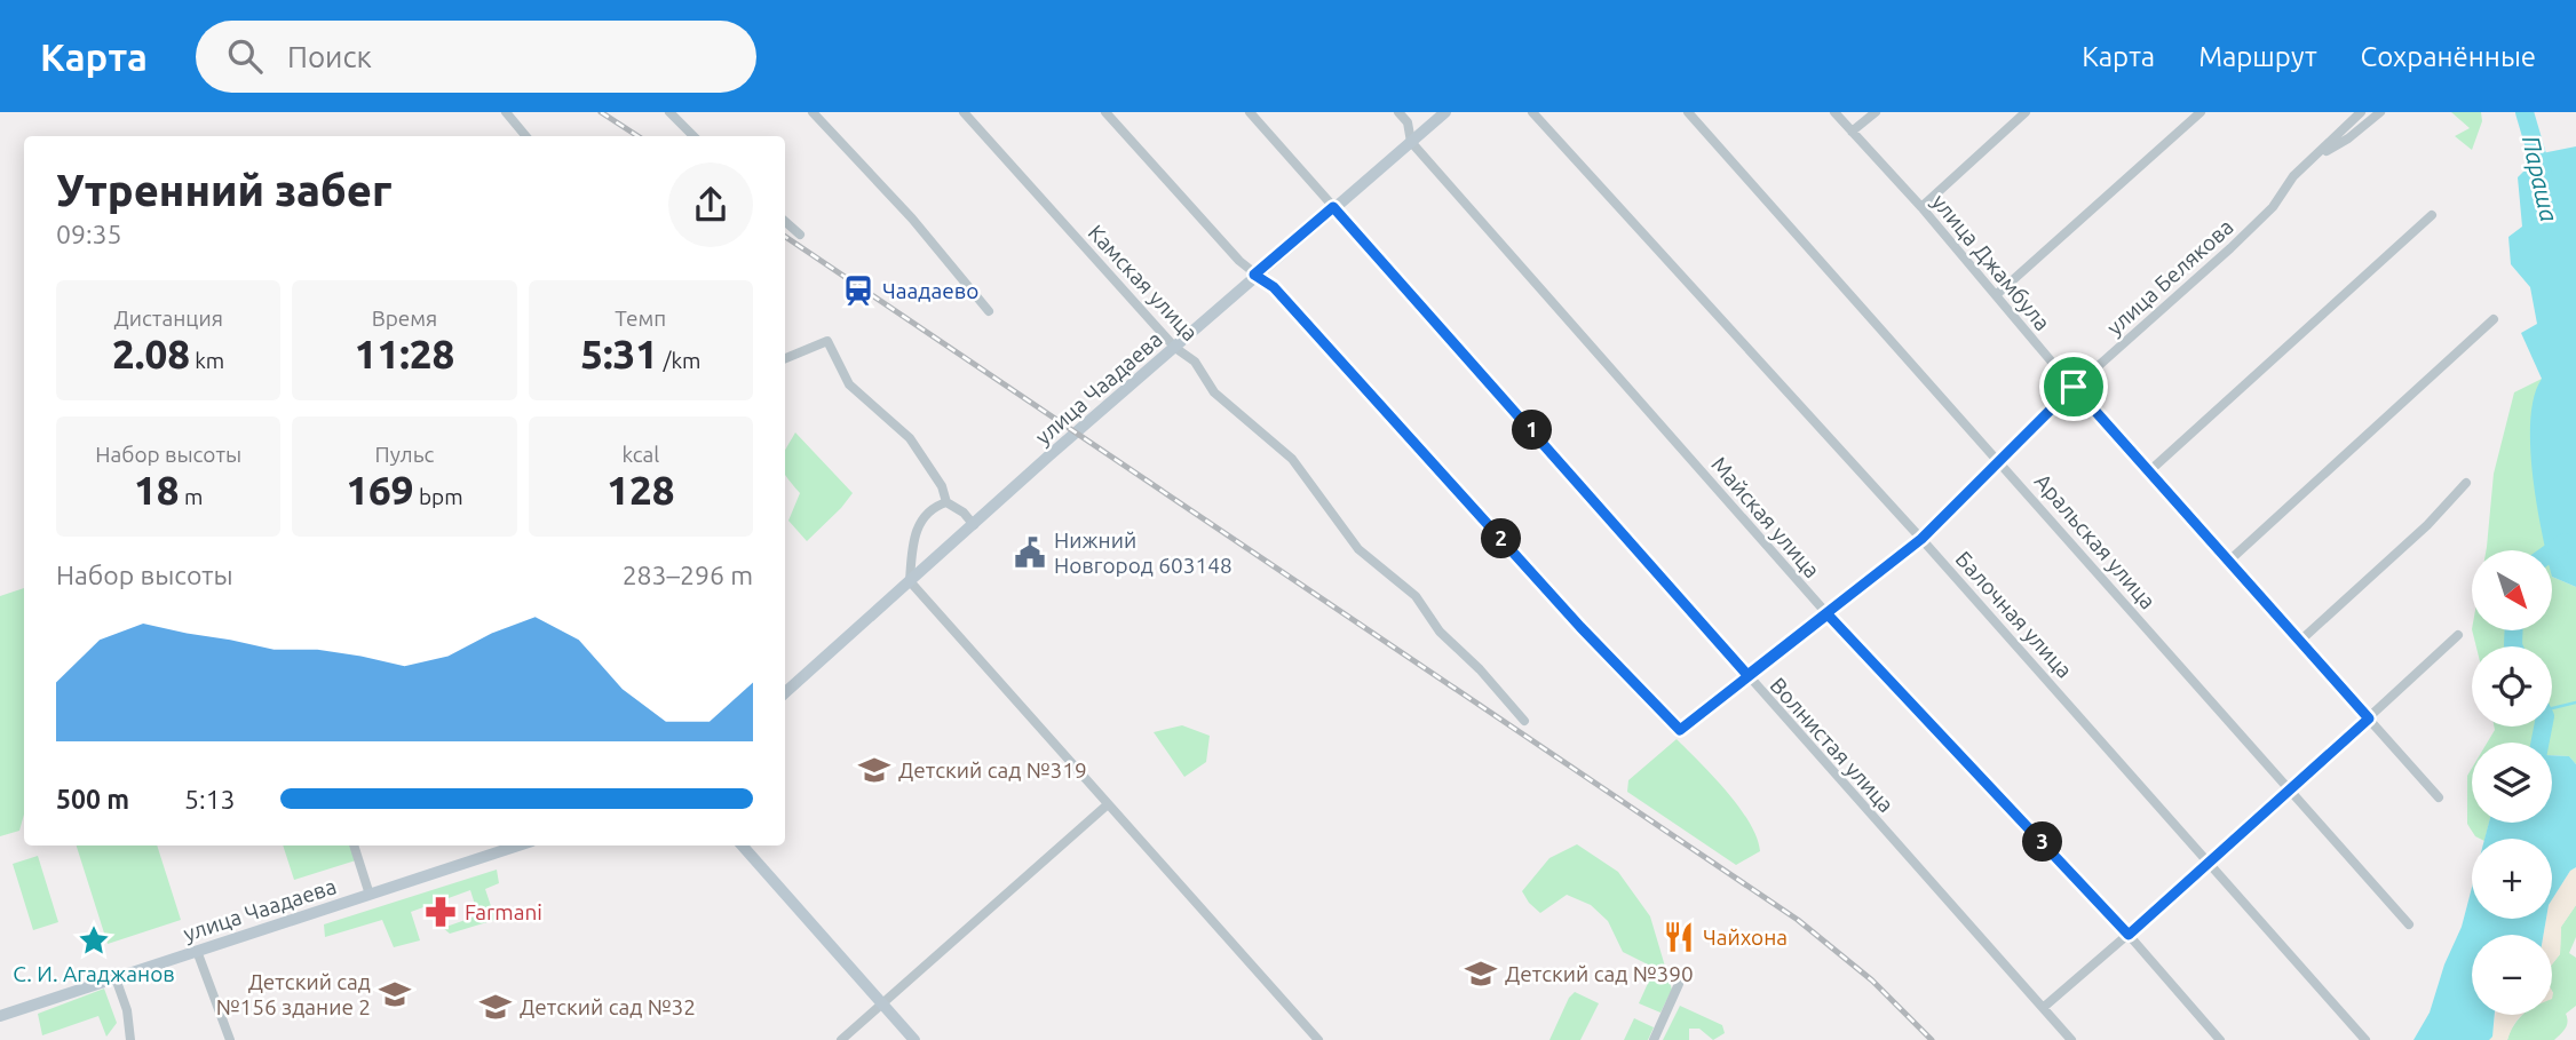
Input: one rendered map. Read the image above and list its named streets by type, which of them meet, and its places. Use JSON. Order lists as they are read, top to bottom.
{
  "streets": {
    "street": [
      "улица Джамбула",
      "улица Белякова",
      "Камская улица",
      "улица Чаадаева",
      "Майская улица",
      "Аральская улица",
      "Балочная улица",
      "Волнистая улица"
    ]
  },
  "crossings": [
    ["улица Джамбула", "улица Белякова"],
    ["улица Белякова", "улица Чаадаева"],
    ["улица Белякова", "Майская улица"],
    ["улица Белякова", "Аральская улица"],
    ["улица Белякова", "Балочная улица"],
    ["улица Белякова", "Волнистая улица"],
    ["Камская улица", "улица Чаадаева"],
    ["улица Чаадаева", "Майская улица"],
    ["улица Чаадаева", "Волнистая улица"]
  ],
  "water": ["Параша"],
  "places": {
    "station": ["Чаадаево"],
    "public building": ["Нижний Новгород 603148"],
    "school or university": [
      "Детский сад №319",
      "Детский сад №390",
      "Детский сад №156 здание 2",
      "Детский сад №32"
    ],
    "pharmacy": ["Farmani"],
    "restaurant": ["Чайхона"],
    "place": ["С. И. Агаджанов"]
  },
  "north": "bottom right",
  "page": {
    "header": "Карта",
    "search": "Поиск",
    "nav": ["Карта", "Маршрут", "Сохранённые"],
    "heading": ["Утренний забег", "09:35"],
    "stats": [
      ["Дистанция", "2.08 km"],
      ["Время", "11:28"],
      ["Темп", "5:31 /km"],
      ["Набор высоты", "18 m"],
      ["Пульс", "169 bpm"],
      ["kcal", "128"]
    ],
    "pins": ["1", "2", "3"],
    "chart": ["Набор высоты", "283–296 m"],
    "map_buttons": ["+", "−"],
    "list": [
      {
        "name": "500 m",
        "note": "5:13"
      }
    ]
  }
}
